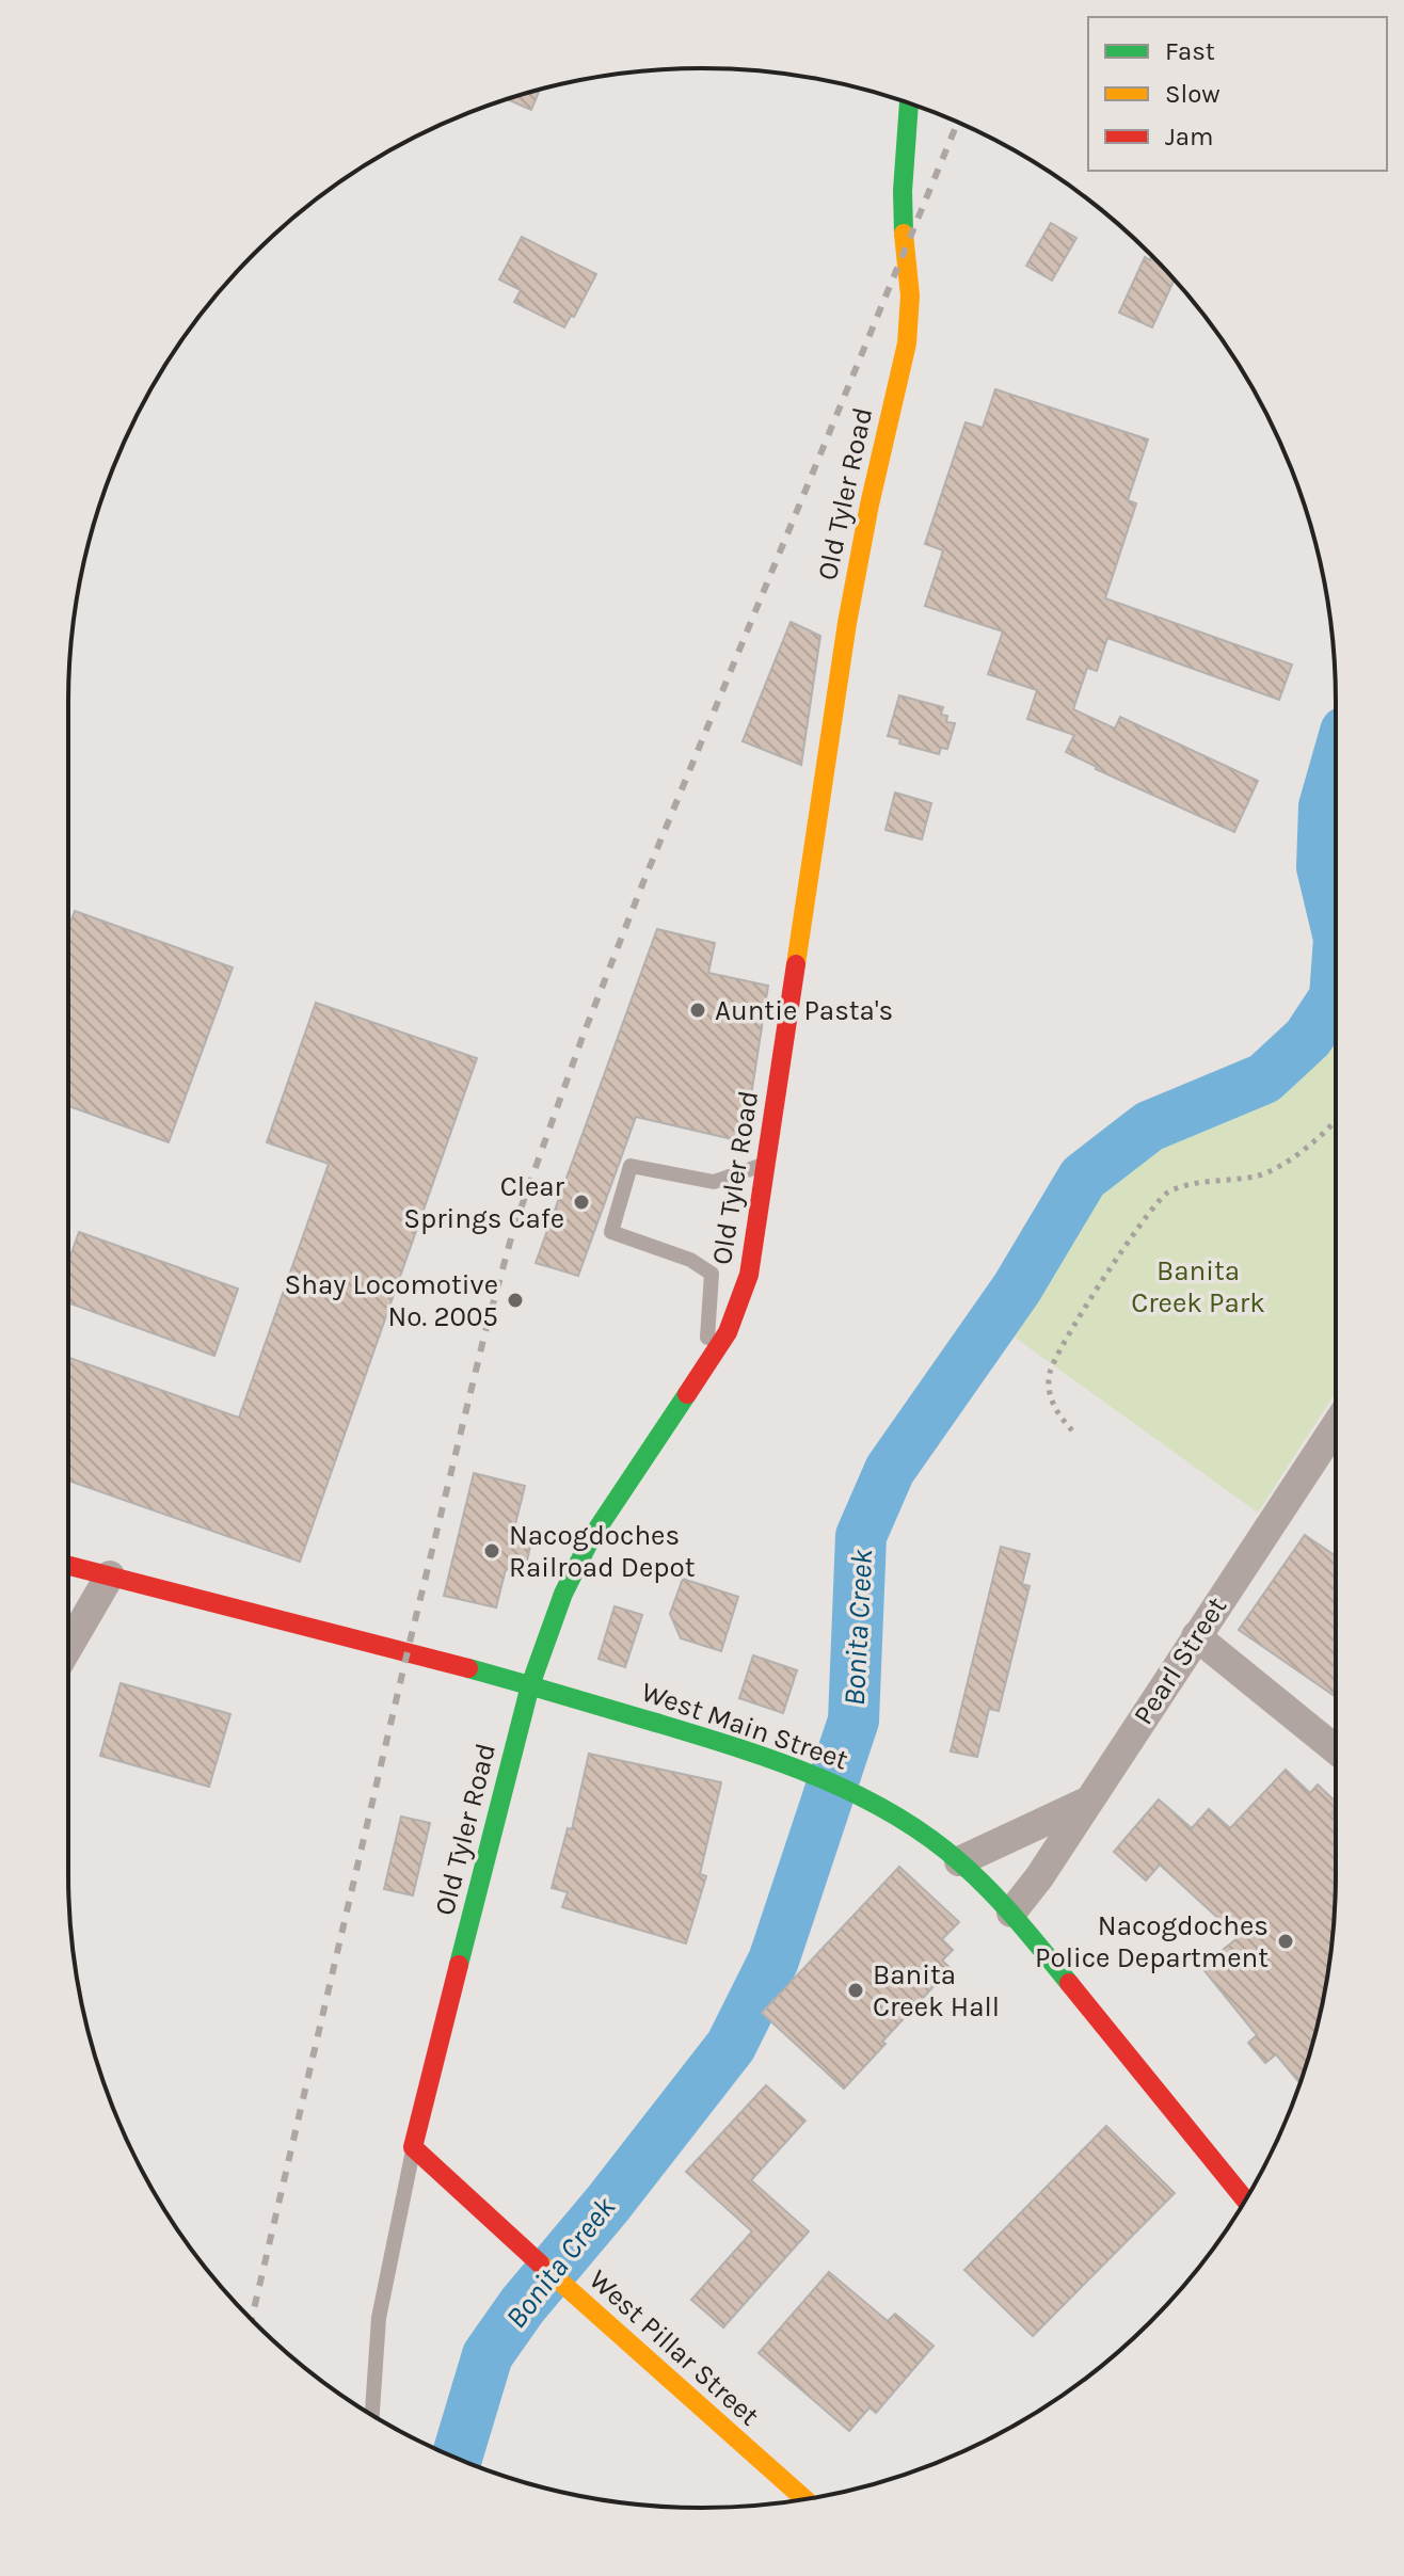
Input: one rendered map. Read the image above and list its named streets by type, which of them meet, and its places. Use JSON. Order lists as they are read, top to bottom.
{
  "streets": {
    "street": [
      "Old Tyler Road",
      "Pearl Street",
      "West Main Street",
      "West Pillar Street"
    ]
  },
  "crossings": [
    ["Old Tyler Road", "West Main Street"],
    ["Old Tyler Road", "West Pillar Street"],
    ["Pearl Street", "West Main Street"]
  ],
  "water": ["Bonita Creek"],
  "parks": ["Banita Creek Park"],
  "places": [
    "Auntie Pasta's",
    "Clear Springs Cafe",
    "Shay Locomotive No. 2005",
    "Nacogdoches Railroad Depot",
    "Nacogdoches Police Department",
    "Banita Creek Hall"
  ],
  "legend": ["Fast", "Slow", "Jam"]
}
